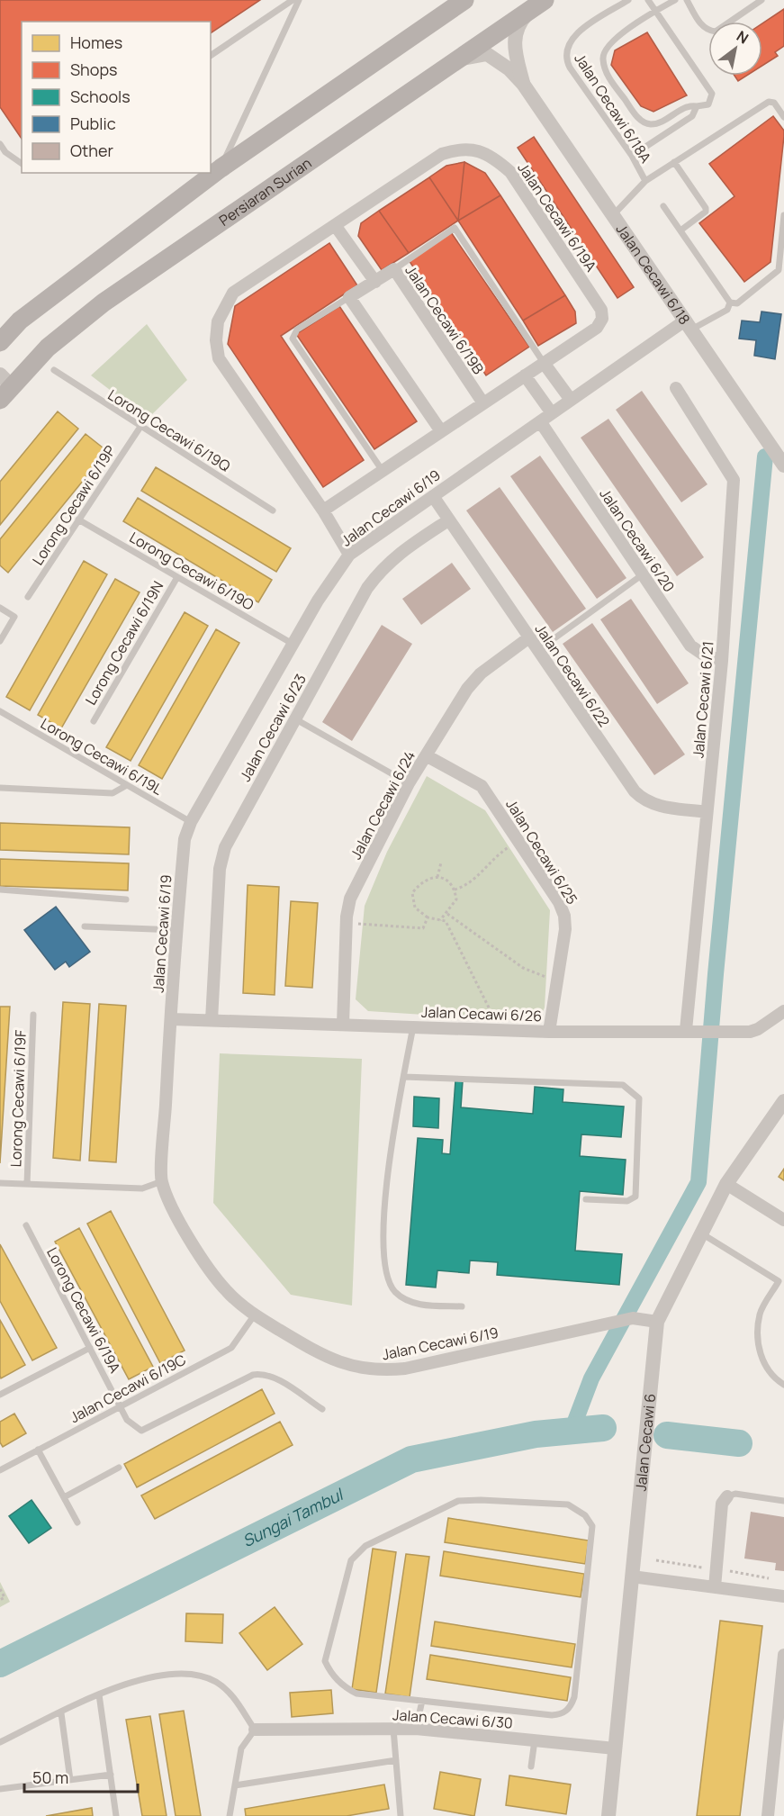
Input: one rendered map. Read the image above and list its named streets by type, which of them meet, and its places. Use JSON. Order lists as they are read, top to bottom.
{
  "streets": {
    "main road": ["Persiaran Surian"],
    "street": [
      "Jalan Cecawi 6/19A",
      "Jalan Cecawi 6/18",
      "Jalan Cecawi 6/19B",
      "Jalan Cecawi 6/19",
      "Jalan Cecawi 6/20",
      "Jalan Cecawi 6/22",
      "Jalan Cecawi 6/21",
      "Jalan Cecawi 6/23",
      "Jalan Cecawi 6/24",
      "Jalan Cecawi 6/25",
      "Jalan Cecawi 6/26",
      "Jalan Cecawi 6",
      "Jalan Cecawi 6/30"
    ],
    "lane": [
      "Jalan Cecawi 6/18A",
      "Lorong Cecawi 6/19Q",
      "Lorong Cecawi 6/19P",
      "Lorong Cecawi 6/19O",
      "Lorong Cecawi 6/19N",
      "Lorong Cecawi 6/19L",
      "Lorong Cecawi 6/19F",
      "Lorong Cecawi 6/19A",
      "Jalan Cecawi 6/19C"
    ]
  },
  "crossings": [
    ["Jalan Cecawi 6/18A", "Jalan Cecawi 6/18"],
    ["Persiaran Surian", "Jalan Cecawi 6/18"],
    ["Jalan Cecawi 6/19A", "Jalan Cecawi 6/19B"],
    ["Jalan Cecawi 6/18", "Jalan Cecawi 6/19"],
    ["Lorong Cecawi 6/19Q", "Lorong Cecawi 6/19P"],
    ["Lorong Cecawi 6/19P", "Lorong Cecawi 6/19O"],
    ["Jalan Cecawi 6/19", "Jalan Cecawi 6/20"],
    ["Jalan Cecawi 6/19", "Lorong Cecawi 6/19O"],
    ["Jalan Cecawi 6/19", "Lorong Cecawi 6/19L"],
    ["Jalan Cecawi 6/19", "Jalan Cecawi 6/26"],
    ["Jalan Cecawi 6/19", "Jalan Cecawi 6/19C"],
    ["Jalan Cecawi 6/19", "Jalan Cecawi 6"],
    ["Jalan Cecawi 6/20", "Jalan Cecawi 6/21"],
    ["Lorong Cecawi 6/19O", "Lorong Cecawi 6/19N"],
    ["Jalan Cecawi 6/22", "Jalan Cecawi 6/21"],
    ["Jalan Cecawi 6/22", "Jalan Cecawi 6/23"],
    ["Jalan Cecawi 6/22", "Jalan Cecawi 6/24"],
    ["Jalan Cecawi 6/21", "Jalan Cecawi 6/26"],
    ["Jalan Cecawi 6/23", "Jalan Cecawi 6/26"],
    ["Jalan Cecawi 6/24", "Jalan Cecawi 6/25"],
    ["Jalan Cecawi 6/24", "Jalan Cecawi 6/26"],
    ["Jalan Cecawi 6/25", "Jalan Cecawi 6/26"],
    ["Lorong Cecawi 6/19A", "Jalan Cecawi 6/19C"],
    ["Jalan Cecawi 6", "Jalan Cecawi 6/30"]
  ],
  "water": ["Sungai Tambul"],
  "legend": [
    "Homes",
    "Shops",
    "Schools",
    "Public",
    "Other"
  ],
  "scale_bar": "50 m",
  "north": "top right"
}
